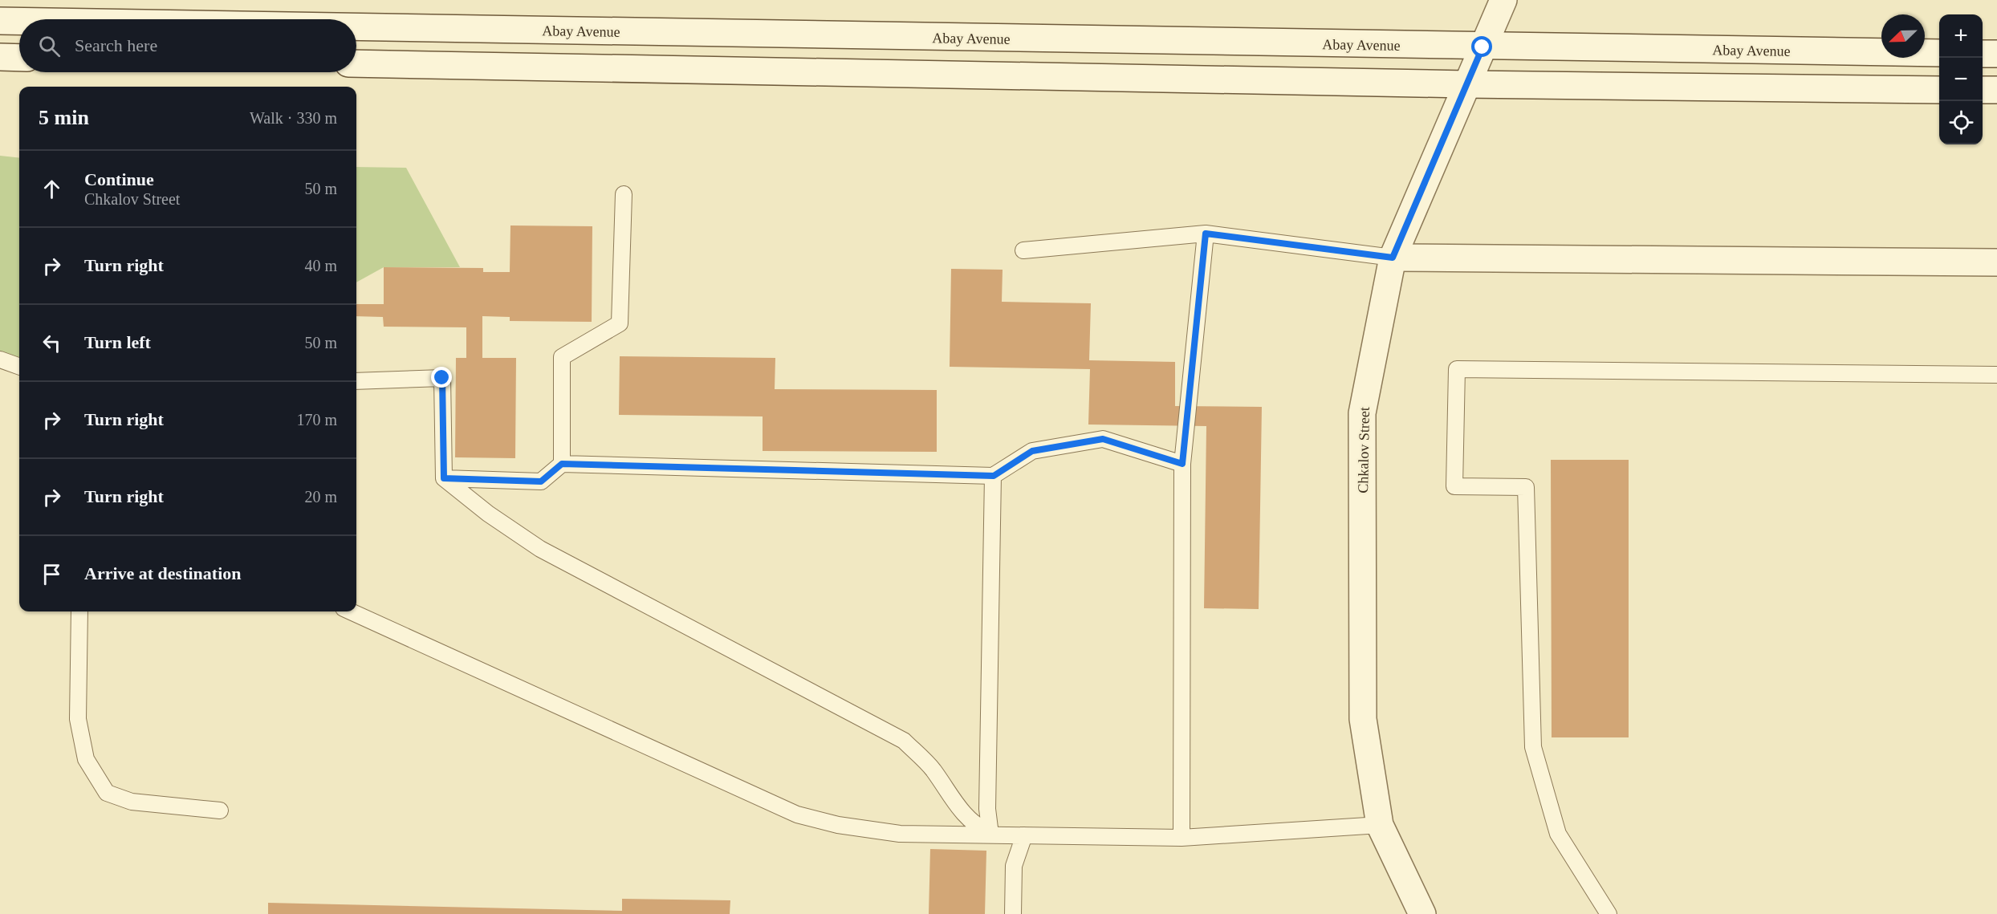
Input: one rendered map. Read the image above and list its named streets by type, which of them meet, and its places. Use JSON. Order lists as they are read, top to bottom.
{
  "streets": {
    "main road": ["Abay Avenue", "Chkalov Street"]
  },
  "crossings": [
    ["Abay Avenue", "Chkalov Street"]
  ],
  "north": "bottom left",
  "page": {
    "map_buttons": ["+", "−"],
    "search": "Search here",
    "heading": ["5 min", "Walk · 330 m"],
    "list": [
      ["Continue", "Chkalov Street", "50 m"],
      ["Turn right", "40 m"],
      ["Turn left", "50 m"],
      ["Turn right", "170 m"],
      ["Turn right", "20 m"],
      "Arrive at destination"
    ]
  }
}
